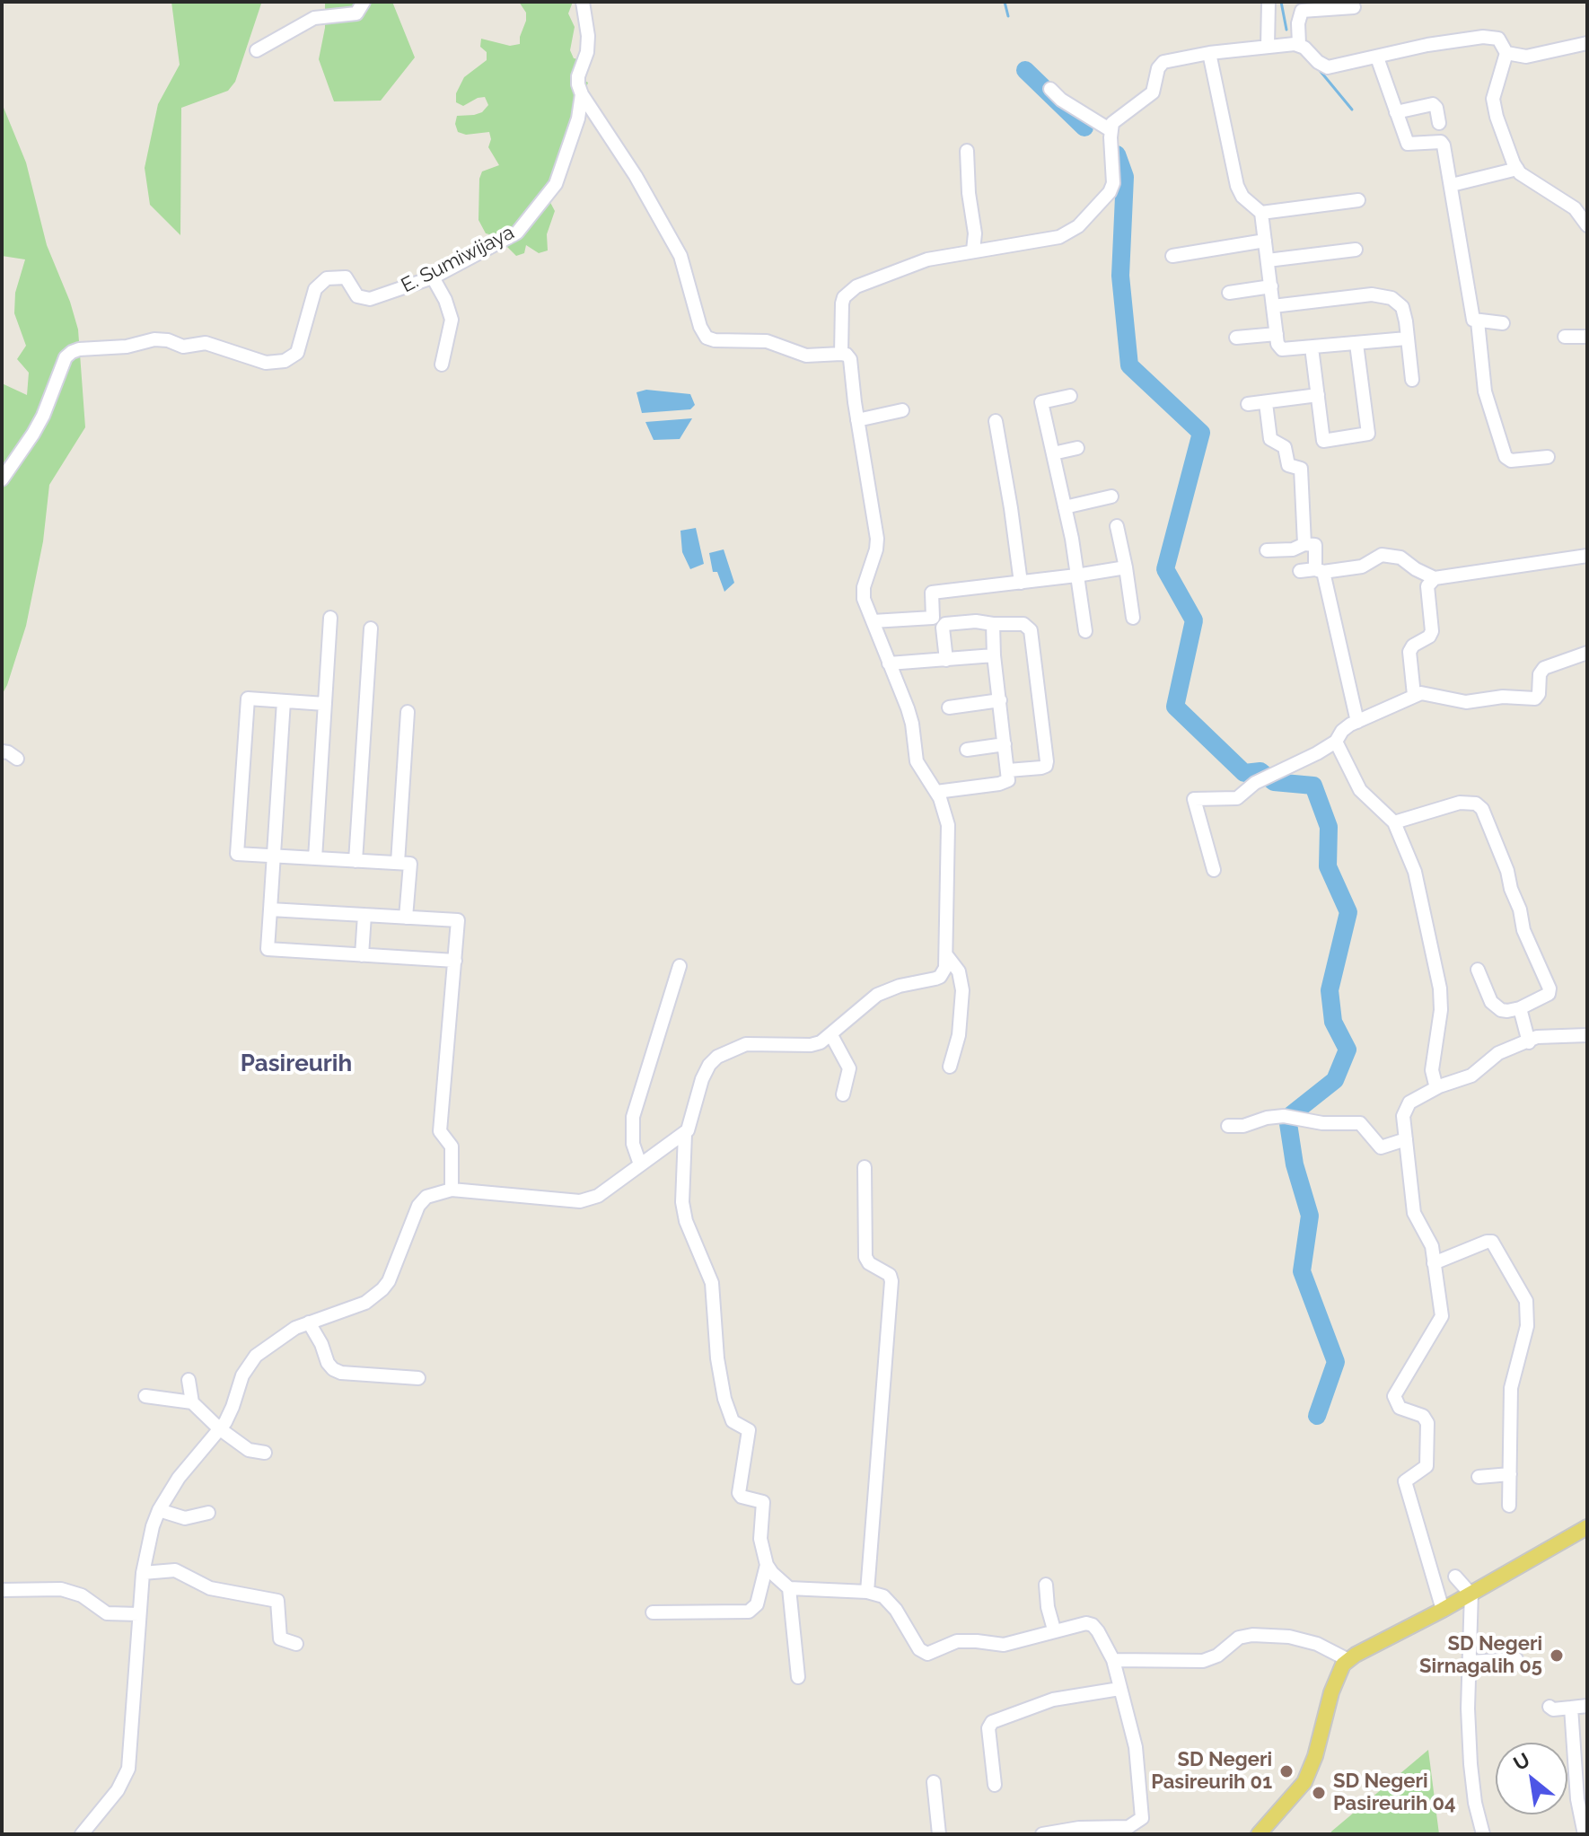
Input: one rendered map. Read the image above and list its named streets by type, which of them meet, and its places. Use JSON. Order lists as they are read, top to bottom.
{
  "streets": {
    "street": ["E. Sumiwijaya"]
  },
  "districts": ["Pasireurih"],
  "places": ["SD Negeri Sirnagalih 05", "SD Negeri Pasireurih 01", "SD Negeri Pasireurih 04"],
  "north": "top left"
}
